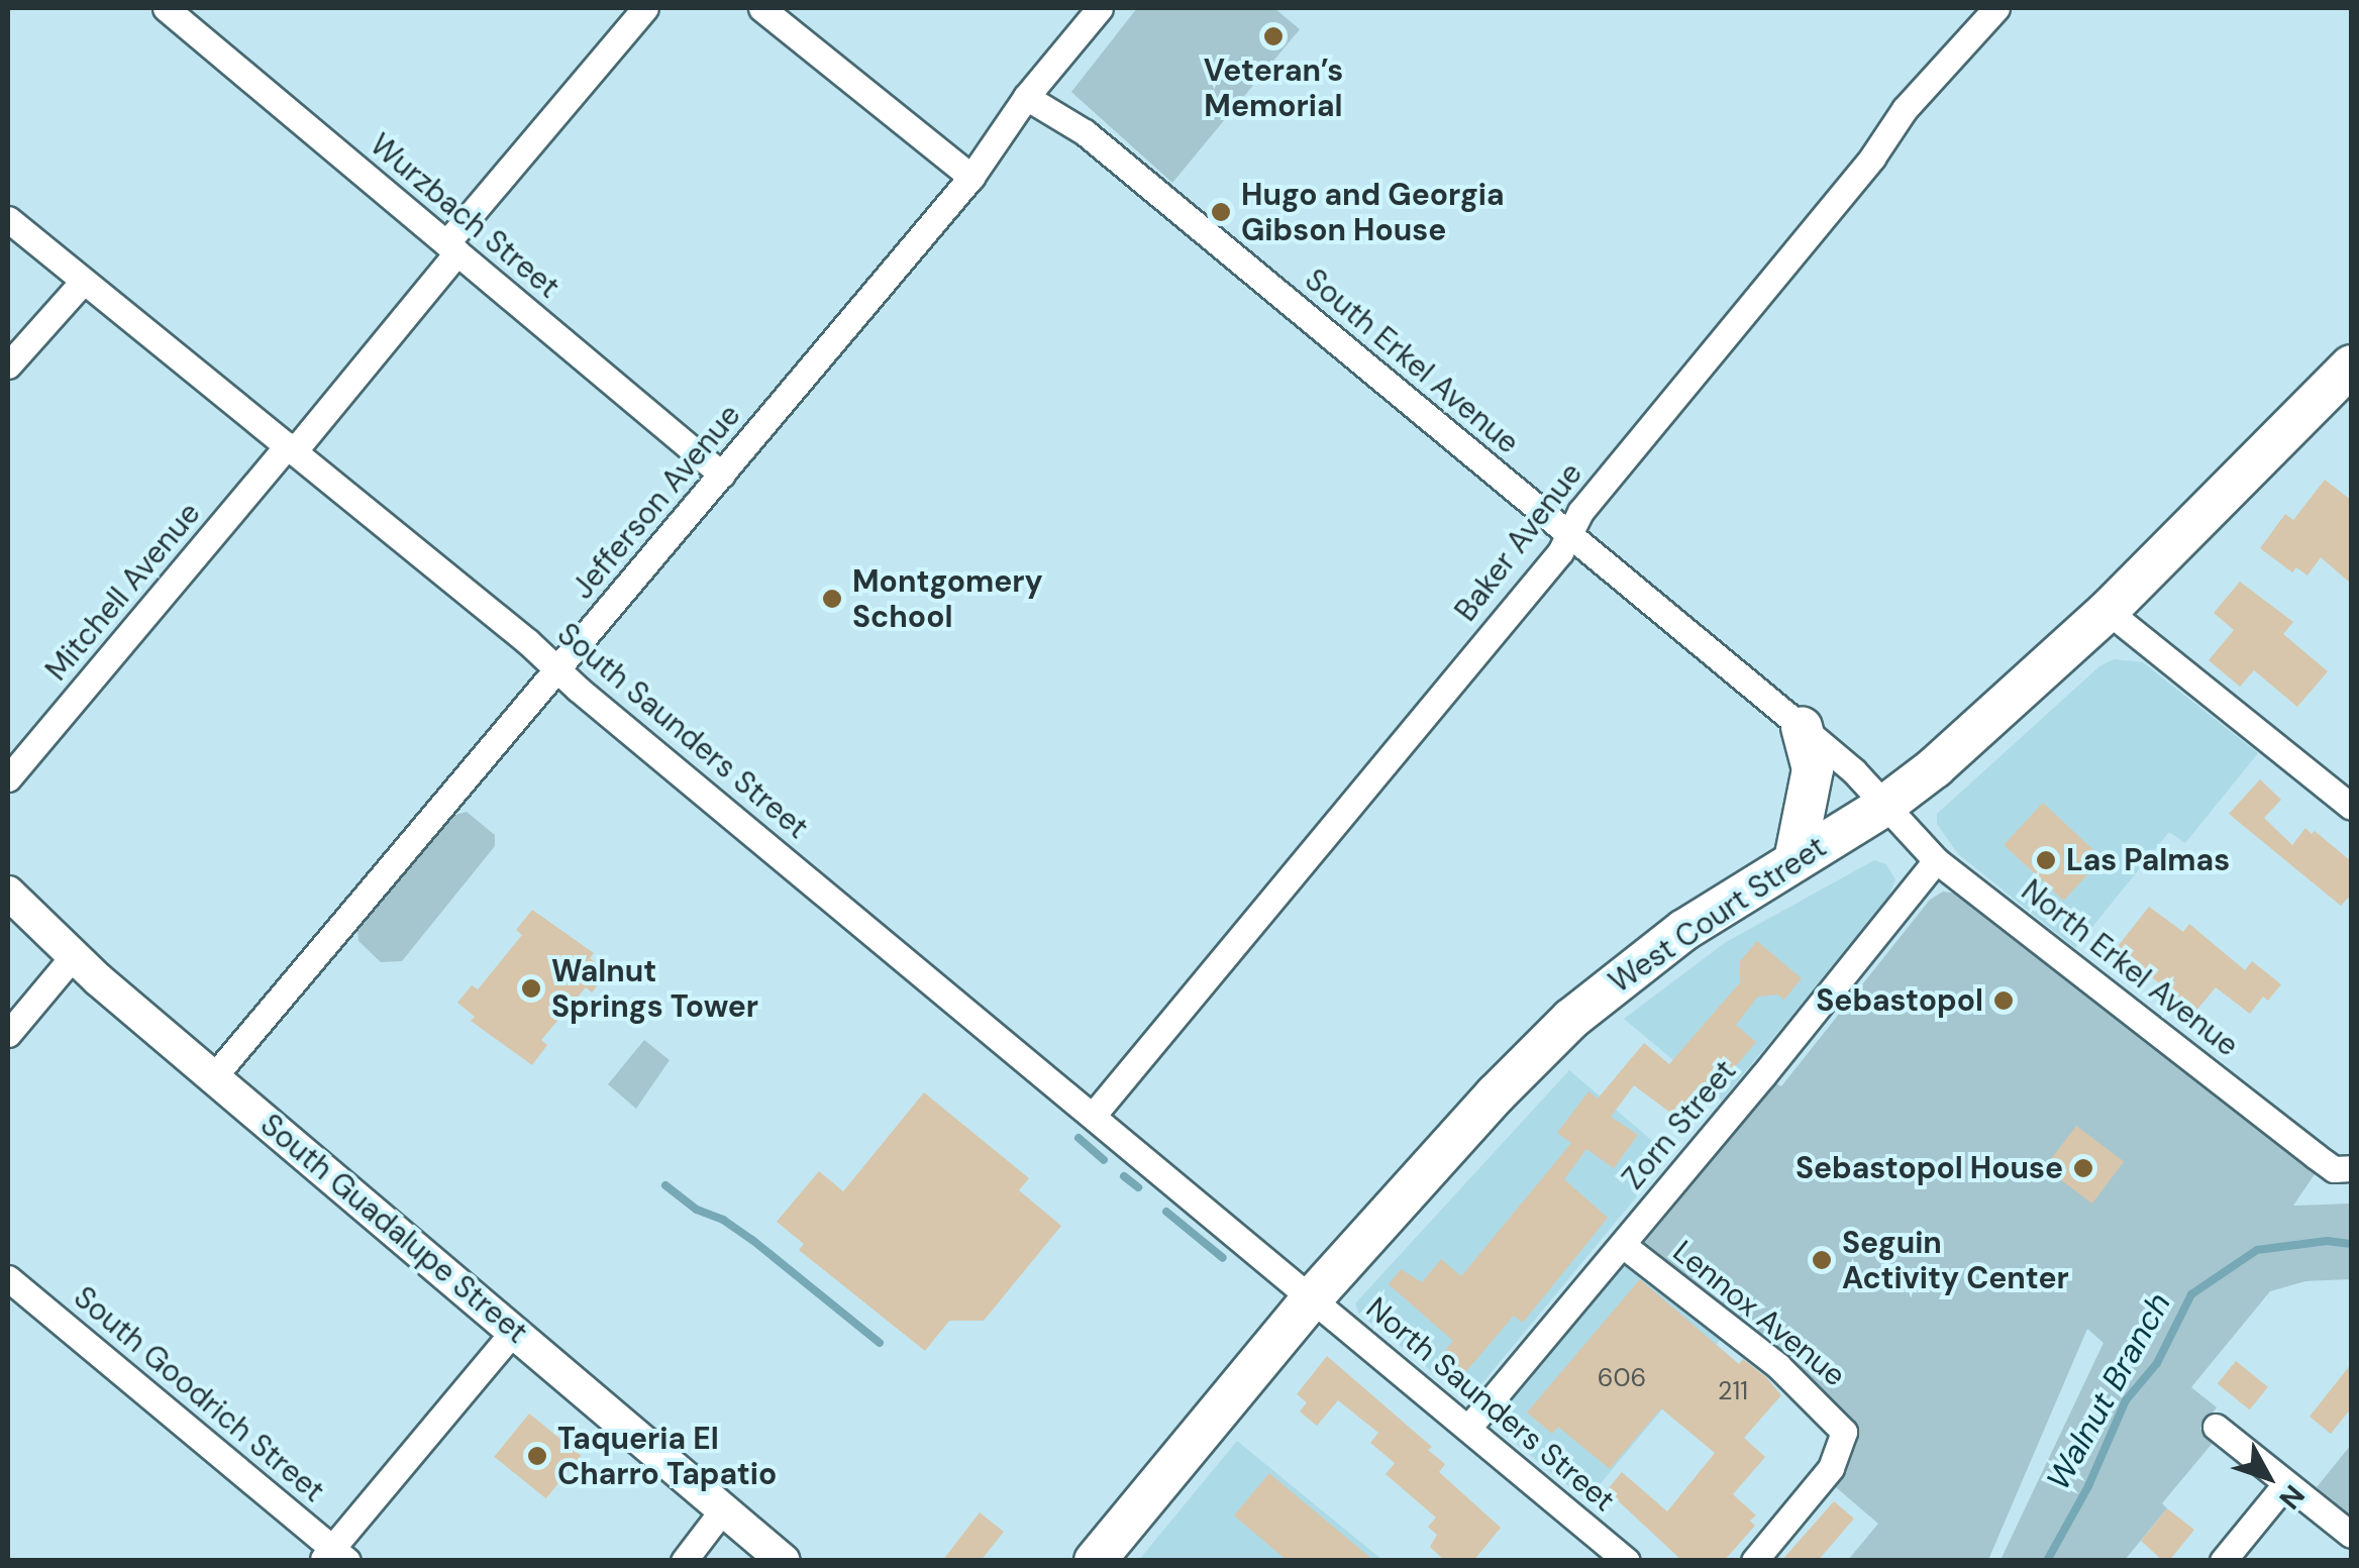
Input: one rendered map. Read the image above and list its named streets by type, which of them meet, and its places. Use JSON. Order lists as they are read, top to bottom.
{
  "streets": {
    "main road": ["West Court Street"],
    "street": [
      "Wurzbach Street",
      "South Erkel Avenue",
      "Jefferson Avenue",
      "Baker Avenue",
      "Mitchell Avenue",
      "South Saunders Street",
      "North Erkel Avenue",
      "Zorn Street",
      "South Guadalupe Street",
      "Lennox Avenue",
      "South Goodrich Street",
      "North Saunders Street"
    ]
  },
  "crossings": [
    ["Wurzbach Street", "Jefferson Avenue"],
    ["Wurzbach Street", "Mitchell Avenue"],
    ["South Erkel Avenue", "Jefferson Avenue"],
    ["South Erkel Avenue", "Baker Avenue"],
    ["South Erkel Avenue", "West Court Street"],
    ["South Erkel Avenue", "North Erkel Avenue"],
    ["Jefferson Avenue", "South Saunders Street"],
    ["Jefferson Avenue", "South Guadalupe Street"],
    ["Baker Avenue", "South Saunders Street"],
    ["Mitchell Avenue", "South Saunders Street"],
    ["South Saunders Street", "West Court Street"],
    ["South Saunders Street", "North Saunders Street"],
    ["West Court Street", "North Erkel Avenue"],
    ["West Court Street", "North Saunders Street"],
    ["North Erkel Avenue", "Zorn Street"],
    ["Zorn Street", "Lennox Avenue"],
    ["Zorn Street", "North Saunders Street"]
  ],
  "water": ["Walnut Branch"],
  "places": [
    "Veteran’s Memorial",
    "Hugo and Georgia Gibson House",
    "Montgomery School",
    "Las Palmas",
    "Walnut Springs Tower",
    "Sebastopol",
    "Sebastopol House",
    "Seguin Activity Center",
    "Taqueria El Charro Tapatio"
  ],
  "house_numbers": ["606", "211"],
  "north": "bottom right"
}
